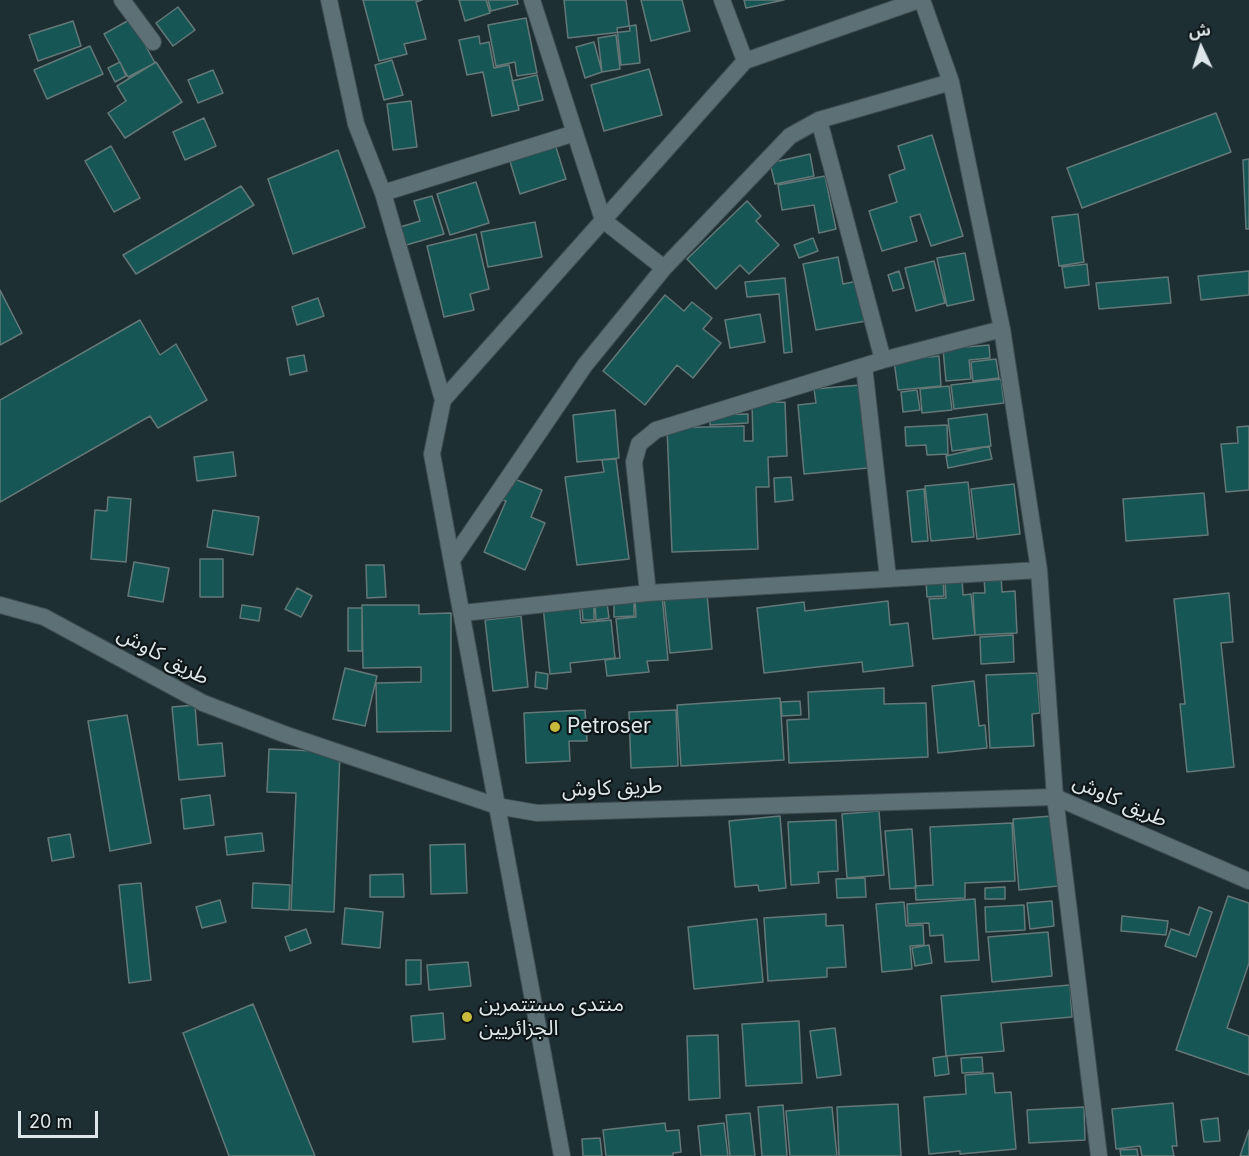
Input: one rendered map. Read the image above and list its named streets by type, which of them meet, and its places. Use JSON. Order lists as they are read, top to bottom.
{
  "streets": {
    "street": ["طريق كاوش"]
  },
  "places": ["Petroser", "منتدى مستتمرين الجزائريين"],
  "scale_bar": "20 m",
  "north": "top"
}
